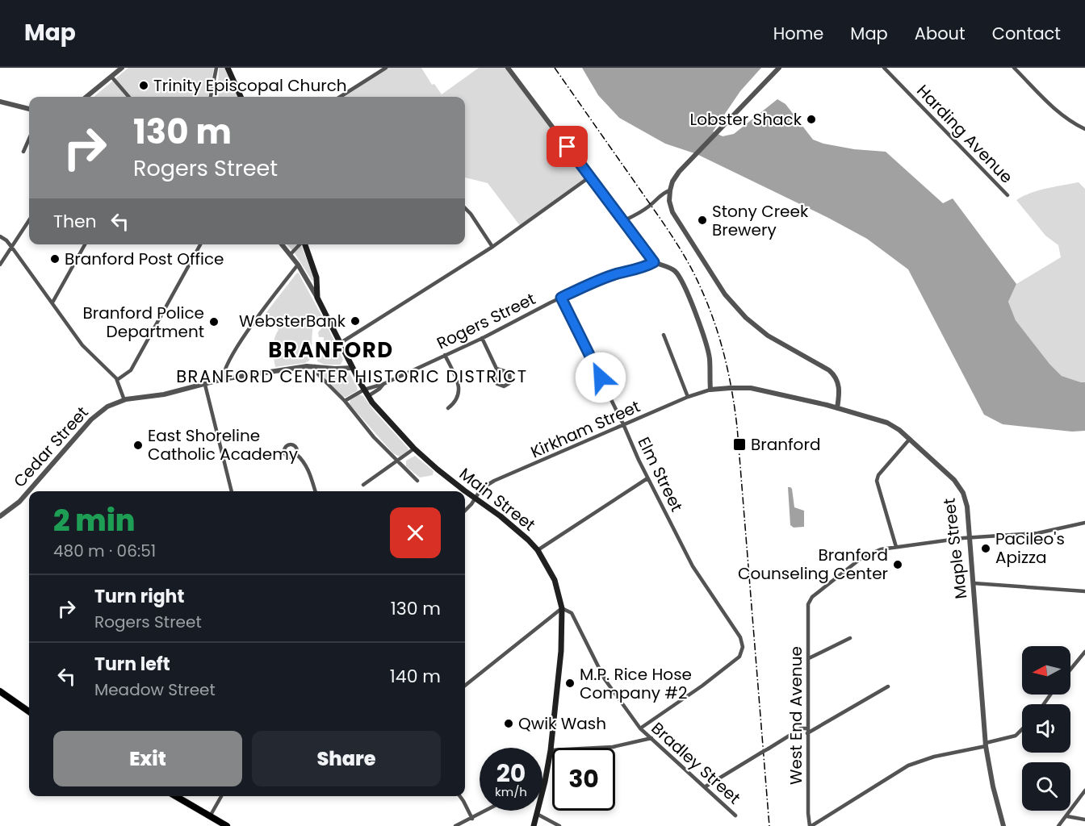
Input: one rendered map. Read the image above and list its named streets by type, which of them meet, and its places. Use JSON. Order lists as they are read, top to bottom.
{
  "streets": {
    "main road": ["Main Street"],
    "street": [
      "Harding Avenue",
      "Rogers Street",
      "Kirkham Street",
      "Cedar Street",
      "Elm Street",
      "Maple Street",
      "West End Avenue",
      "Bradley Street"
    ]
  },
  "crossings": [
    ["Rogers Street", "Elm Street"],
    ["Rogers Street", "Main Street"],
    ["Kirkham Street", "Elm Street"],
    ["Kirkham Street", "Main Street"],
    ["Kirkham Street", "Maple Street"],
    ["Cedar Street", "Main Street"],
    ["Elm Street", "Bradley Street"],
    ["Main Street", "Bradley Street"]
  ],
  "districts": ["BRANFORD", "BRANFORD CENTER HISTORIC DISTRICT"],
  "places": {
    "other": [
      "Trinity Episcopal Church",
      "Lobster Shack",
      "Stony Creek Brewery",
      "Branford Post Office",
      "WebsterBank",
      "Branford Police Department",
      "East Shoreline Catholic Academy",
      "Pacileo's Apizza",
      "Branford Counseling Center",
      "M.P. Rice Hose Company #2",
      "Qwik Wash"
    ],
    "transit": ["Branford"]
  },
  "north": "left",
  "page": {
    "header": "Map",
    "nav": [
      "Home",
      "Map",
      "About",
      "Contact"
    ],
    "turn": ["130 m", "Rogers Street"],
    "then": "Then",
    "heading": ["2 min", "480 m · 06:51"],
    "list": [
      {
        "name": "Turn right",
        "note": "Rogers Street",
        "value": "130 m"
      },
      {
        "name": "Turn left",
        "note": "Meadow Street",
        "value": "140 m"
      }
    ],
    "buttons": ["Exit", "Share"],
    "speed": "20 km/h",
    "limit": "30"
  }
}
